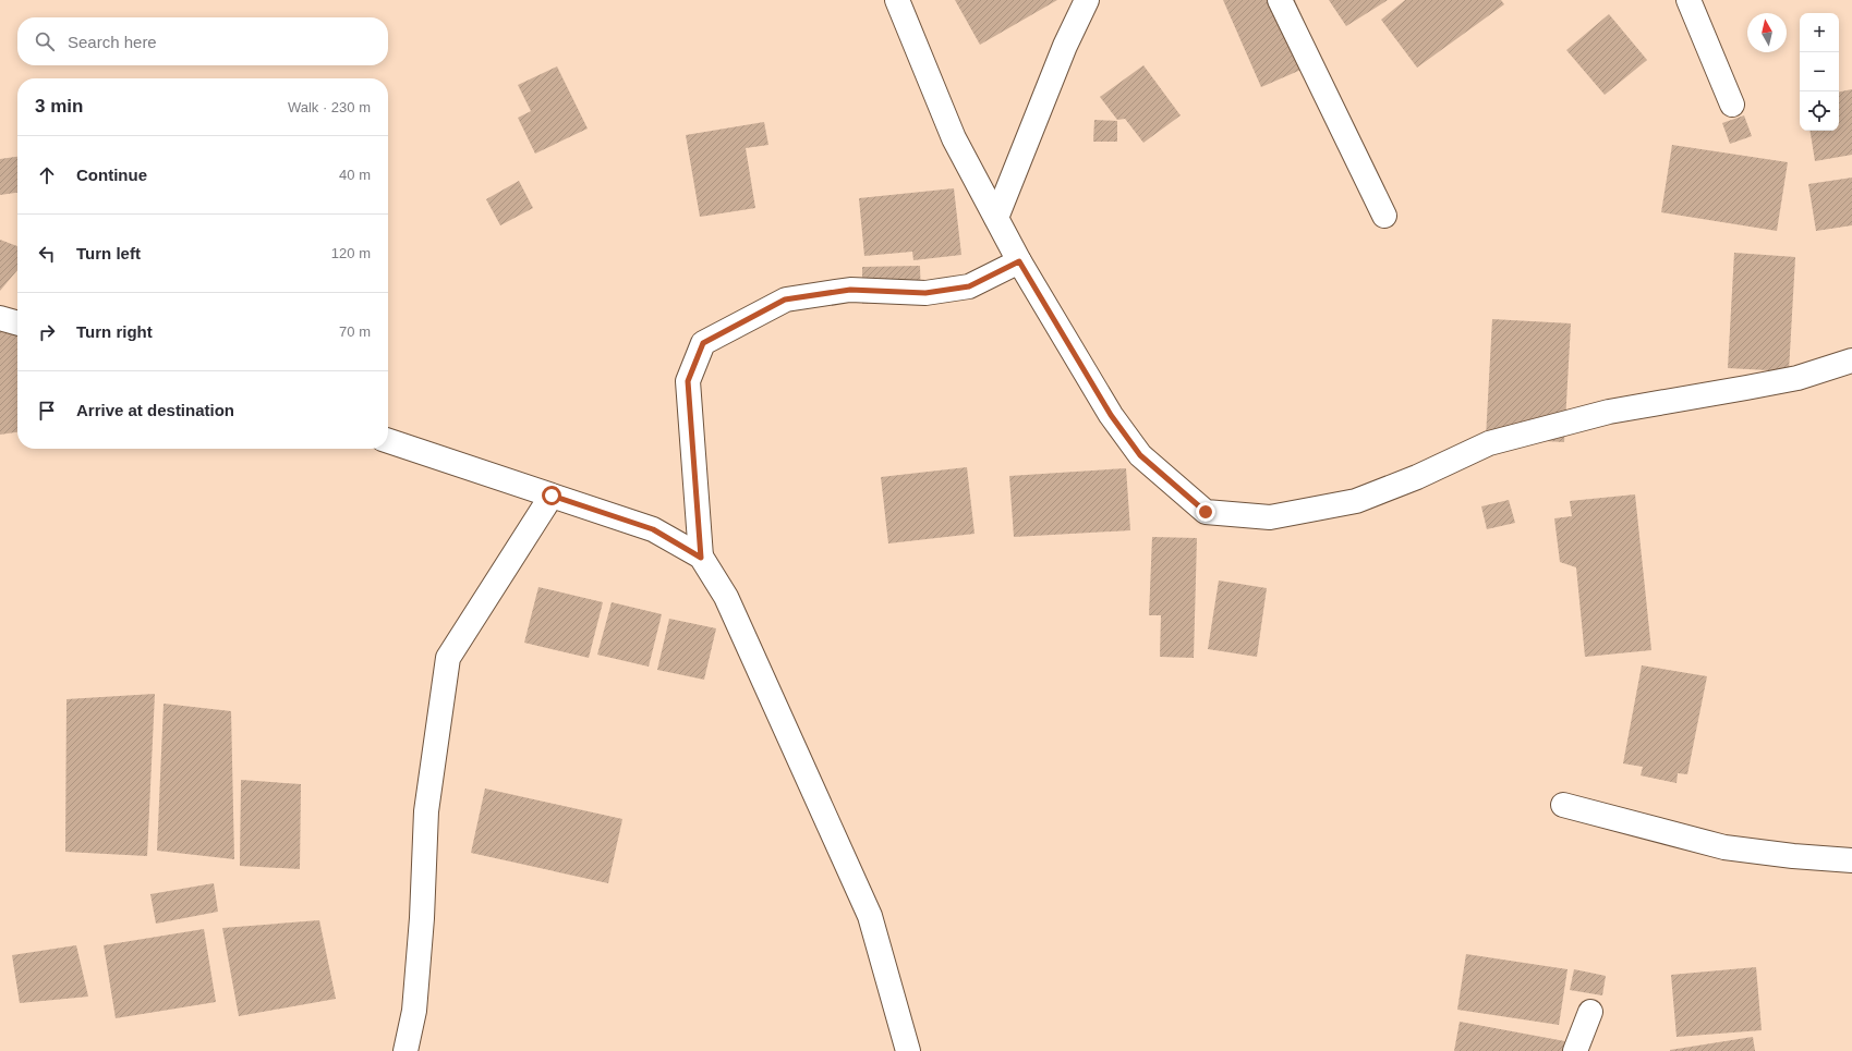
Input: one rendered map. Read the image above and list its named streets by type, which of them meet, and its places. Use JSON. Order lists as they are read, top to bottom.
{
  "north": "top",
  "page": {
    "map_buttons": ["+", "−"],
    "search": "Search here",
    "heading": ["3 min", "Walk · 230 m"],
    "list": [
      ["Continue", "40 m"],
      ["Turn left", "120 m"],
      ["Turn right", "70 m"],
      "Arrive at destination"
    ]
  }
}
